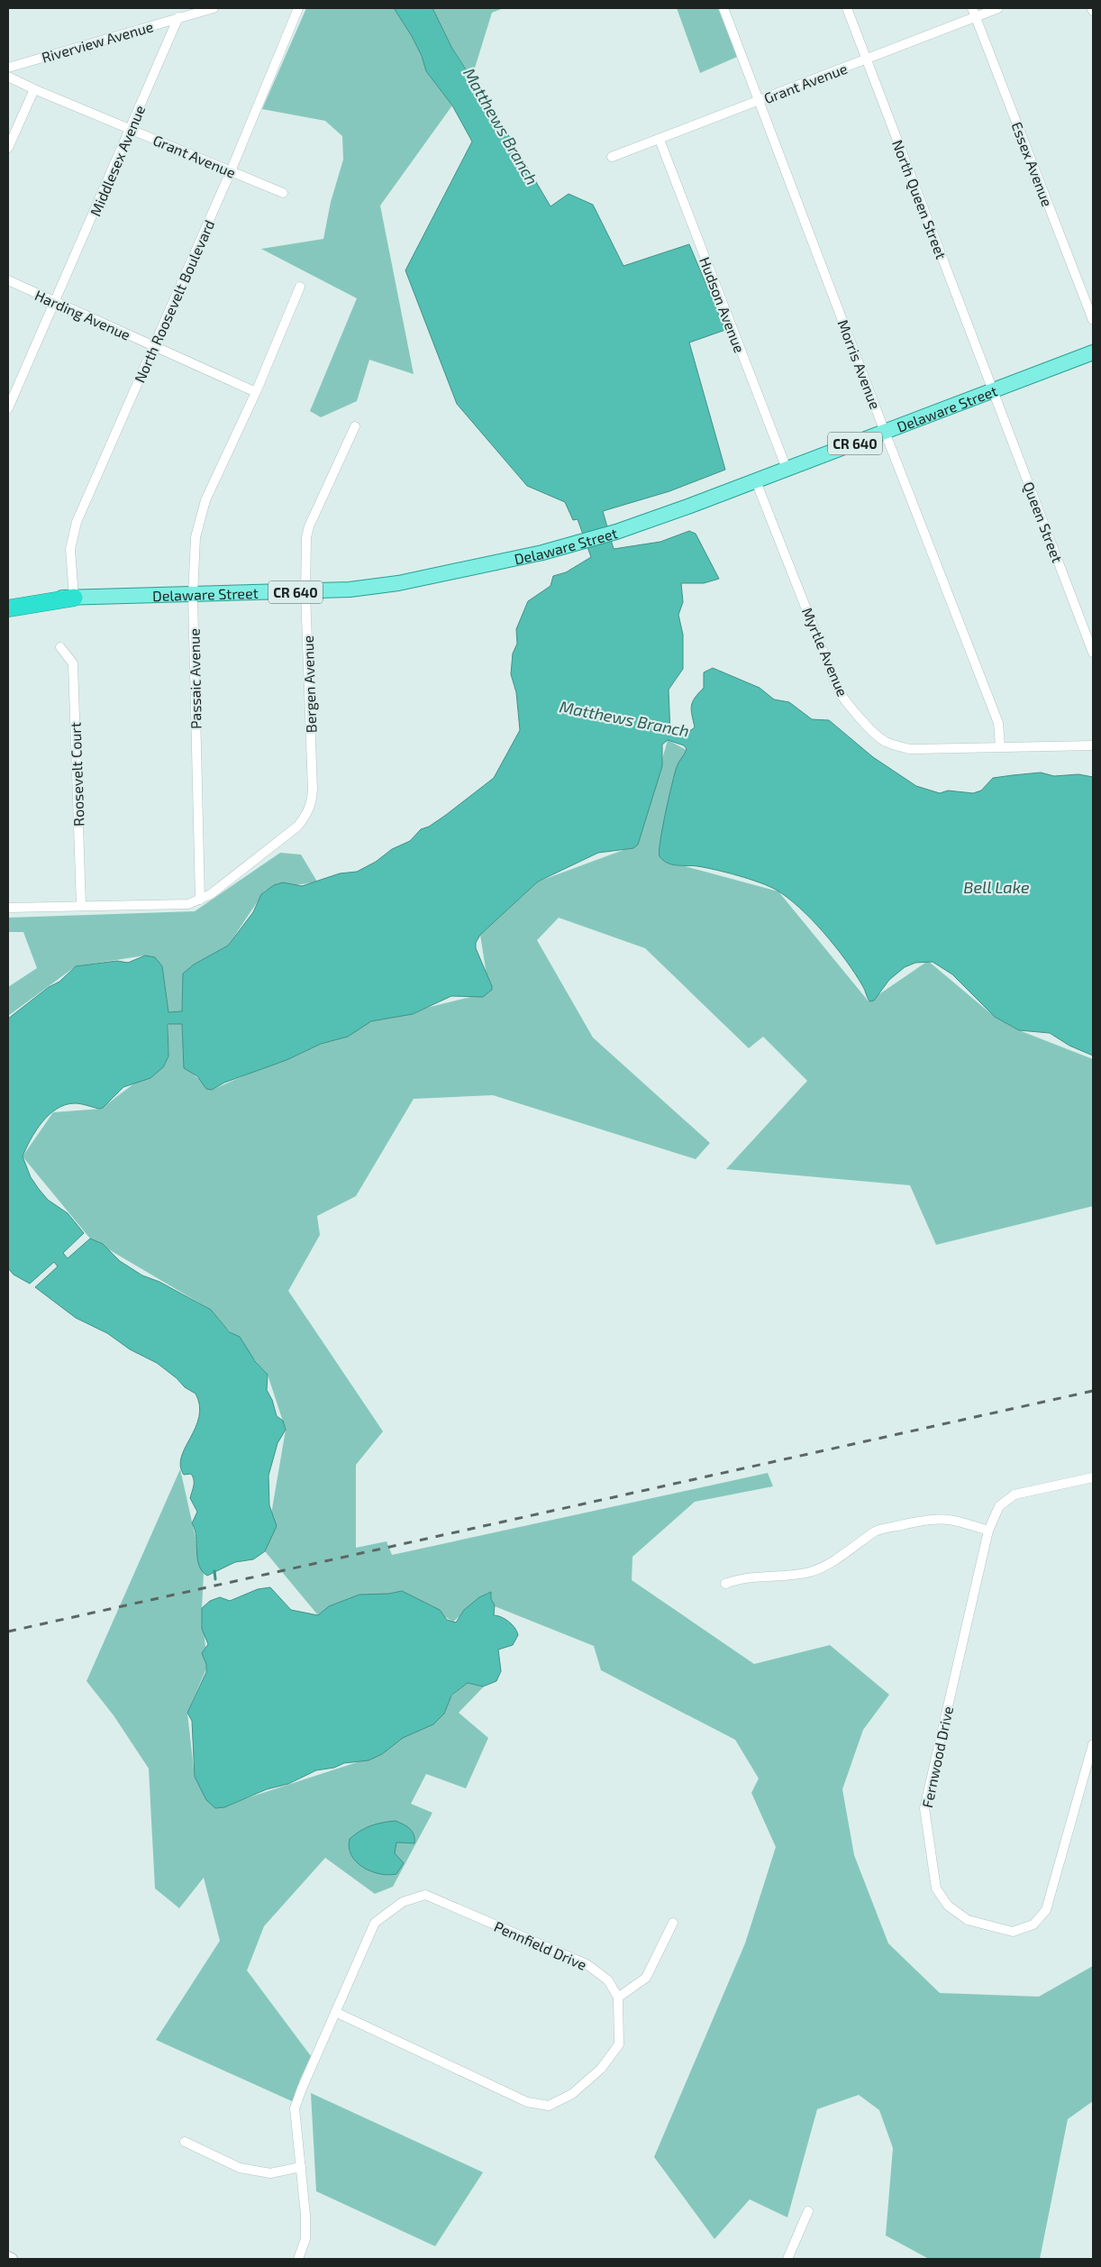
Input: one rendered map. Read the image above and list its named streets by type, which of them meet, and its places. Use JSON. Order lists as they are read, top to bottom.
{
  "streets": {
    "main road": ["Delaware Street", "CR 640"],
    "street": [
      "Riverview Avenue",
      "Grant Avenue",
      "Middlesex Avenue",
      "Essex Avenue",
      "North Queen Street",
      "North Roosevelt Boulevard",
      "Hudson Avenue",
      "Harding Avenue",
      "Morris Avenue",
      "Queen Street",
      "Myrtle Avenue",
      "Passaic Avenue",
      "Bergen Avenue",
      "Roosevelt Court",
      "Fernwood Drive",
      "Pennfield Drive"
    ]
  },
  "crossings": [
    ["Riverview Avenue", "Middlesex Avenue"],
    ["Grant Avenue", "Middlesex Avenue"],
    ["Grant Avenue", "Essex Avenue"],
    ["Grant Avenue", "North Queen Street"],
    ["Grant Avenue", "North Roosevelt Boulevard"],
    ["Grant Avenue", "Hudson Avenue"],
    ["Grant Avenue", "Morris Avenue"],
    ["Middlesex Avenue", "Harding Avenue"],
    ["North Queen Street", "Delaware Street"],
    ["North Queen Street", "Queen Street"],
    ["North Roosevelt Boulevard", "Harding Avenue"],
    ["North Roosevelt Boulevard", "Delaware Street"],
    ["Hudson Avenue", "Delaware Street"],
    ["Harding Avenue", "Passaic Avenue"],
    ["Morris Avenue", "Delaware Street"],
    ["Morris Avenue", "Myrtle Avenue"],
    ["Delaware Street", "Queen Street"],
    ["Delaware Street", "Myrtle Avenue"],
    ["Delaware Street", "Passaic Avenue"],
    ["Delaware Street", "Bergen Avenue"],
    ["Passaic Avenue", "Bergen Avenue"]
  ],
  "water": ["Matthews Branch", "Bell Lake"]
}
